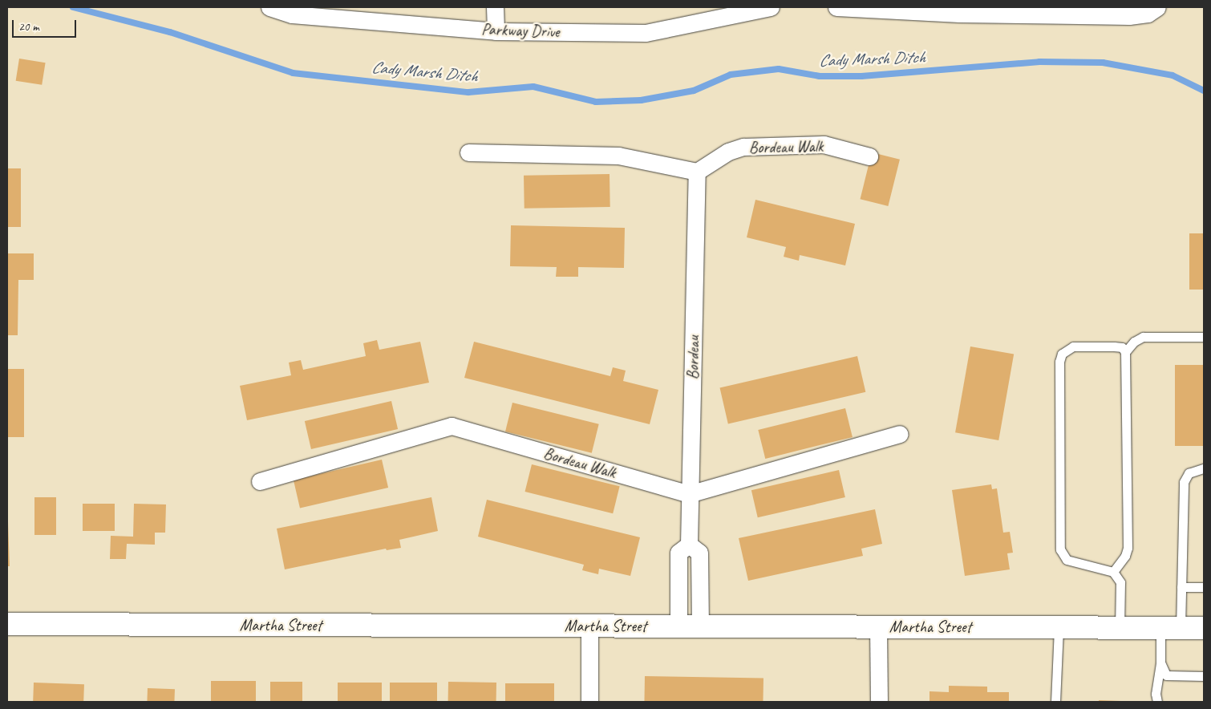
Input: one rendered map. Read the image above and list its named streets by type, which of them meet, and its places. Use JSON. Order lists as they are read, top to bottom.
{
  "streets": {
    "street": [
      "Parkway Drive",
      "Bordeau Walk",
      "Bordeau",
      "Martha Street"
    ]
  },
  "crossings": [
    ["Bordeau Walk", "Bordeau"]
  ],
  "water": ["Cady Marsh Ditch"],
  "scale_bar": "20 m"
}
